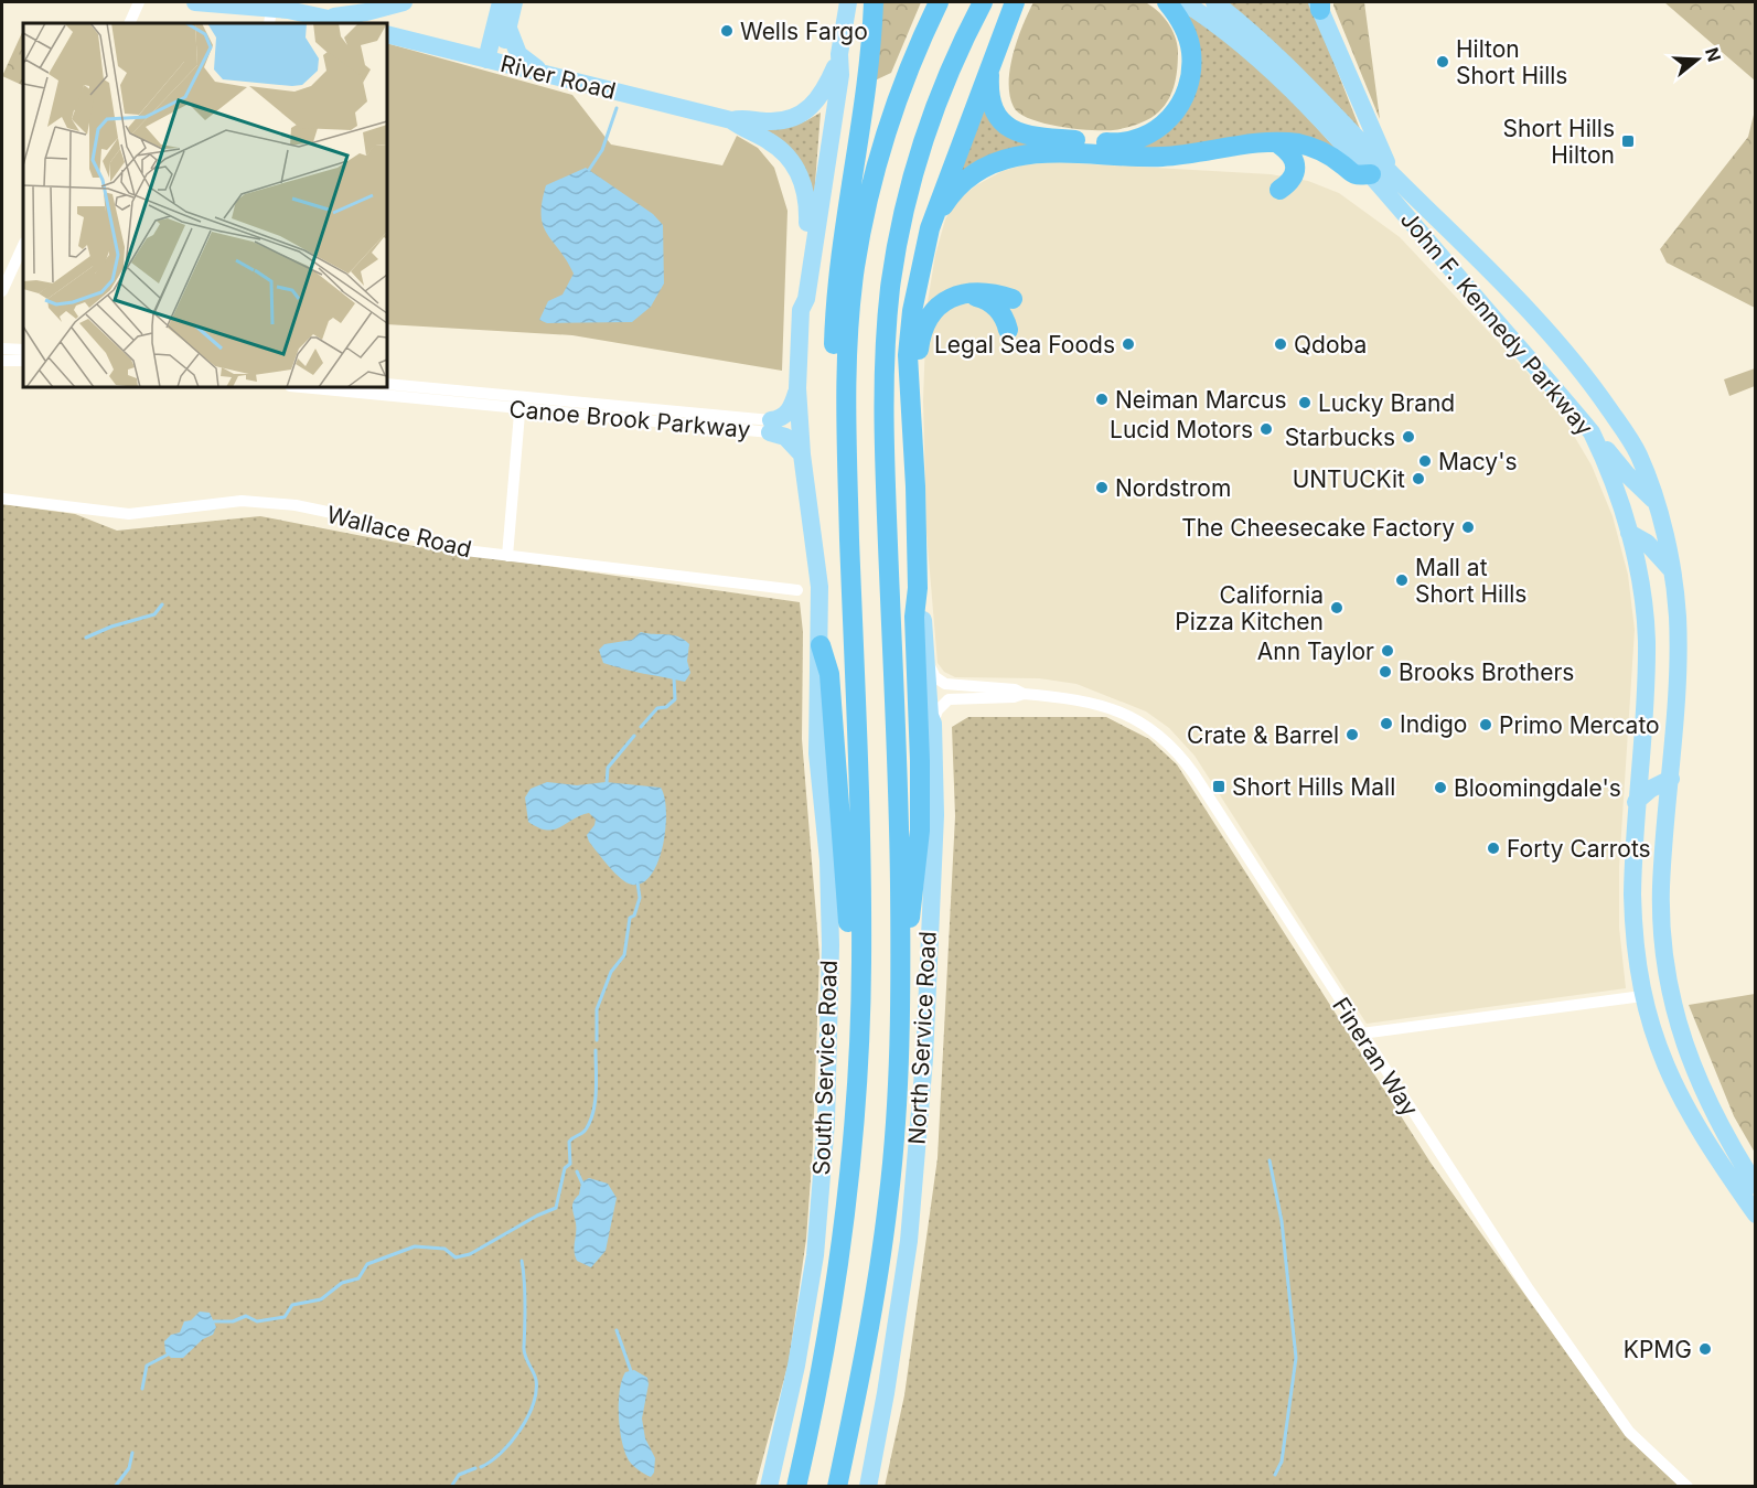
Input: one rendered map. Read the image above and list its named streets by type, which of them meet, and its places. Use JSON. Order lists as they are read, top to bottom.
{
  "streets": {
    "main road": [
      "River Road",
      "John F. Kennedy Parkway",
      "North Service Road",
      "South Service Road"
    ],
    "street": ["Canoe Brook Parkway", "Wallace Road", "Fineran Way"]
  },
  "crossings": [
    ["River Road", "South Service Road"],
    ["North Service Road", "Fineran Way"]
  ],
  "places": {
    "other": [
      "Wells Fargo",
      "Hilton Short Hills",
      "Legal Sea Foods",
      "Qdoba",
      "Neiman Marcus",
      "Lucky Brand",
      "Lucid Motors",
      "Starbucks",
      "Macy's",
      "UNTUCKit",
      "Nordstrom",
      "The Cheesecake Factory",
      "Mall at Short Hills",
      "California Pizza Kitchen",
      "Ann Taylor",
      "Brooks Brothers",
      "Indigo",
      "Primo Mercato",
      "Crate & Barrel",
      "Bloomingdale's",
      "Forty Carrots",
      "KPMG"
    ],
    "transit": ["Short Hills Hilton", "Short Hills Mall"]
  },
  "north": "right"
}
